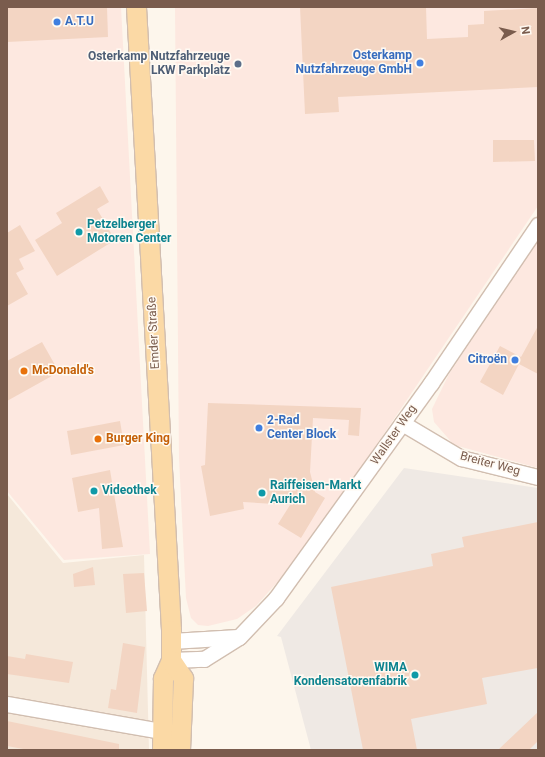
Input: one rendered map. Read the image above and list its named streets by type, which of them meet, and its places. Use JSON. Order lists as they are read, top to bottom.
{
  "streets": {
    "main road": ["Emder Straße"],
    "street": ["Wallster Weg", "Breiter Weg"]
  },
  "crossings": [
    ["Emder Straße", "Wallster Weg"],
    ["Wallster Weg", "Breiter Weg"]
  ],
  "places": [
    "A.T.U",
    "Osterkamp Nutzfahrzeuge GmbH",
    "Osterkamp Nutzfahrzeuge LKW Parkplatz",
    "Petzelberger Motoren Center",
    "Citroën",
    "McDonald's",
    "2-Rad Center Block",
    "Burger King",
    "Videothek",
    "Raiffeisen-Markt Aurich",
    "WIMA Kondensatorenfabrik"
  ],
  "north": "right"
}
